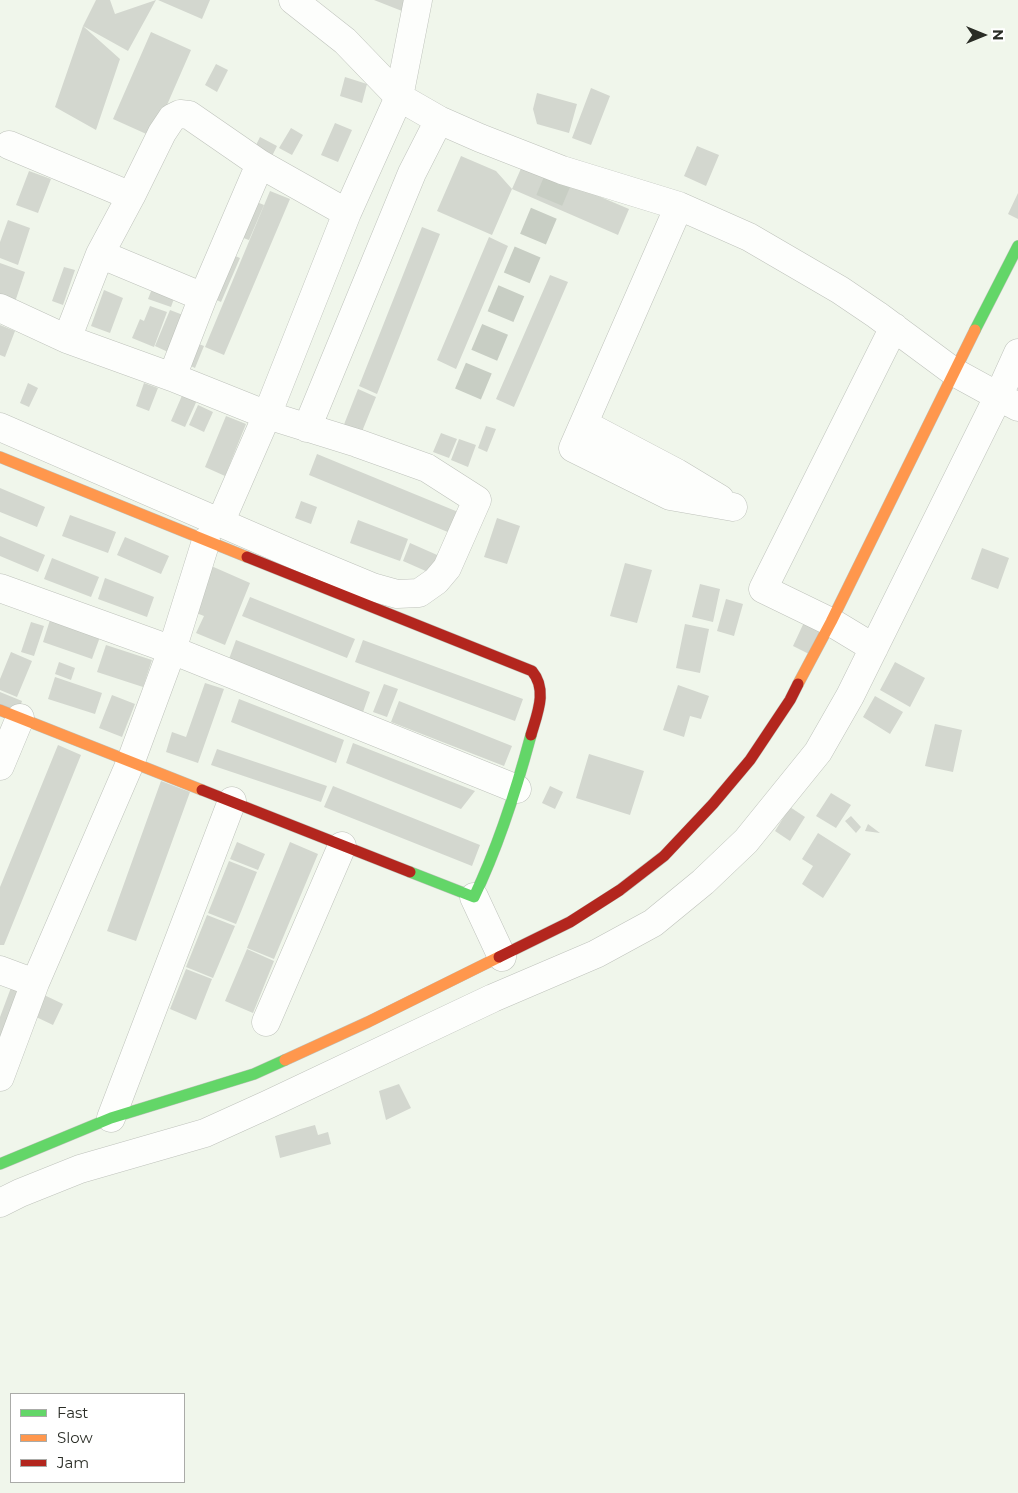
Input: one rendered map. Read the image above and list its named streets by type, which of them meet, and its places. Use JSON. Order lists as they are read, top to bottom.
{
  "legend": ["Fast", "Slow", "Jam"],
  "north": "right"
}
